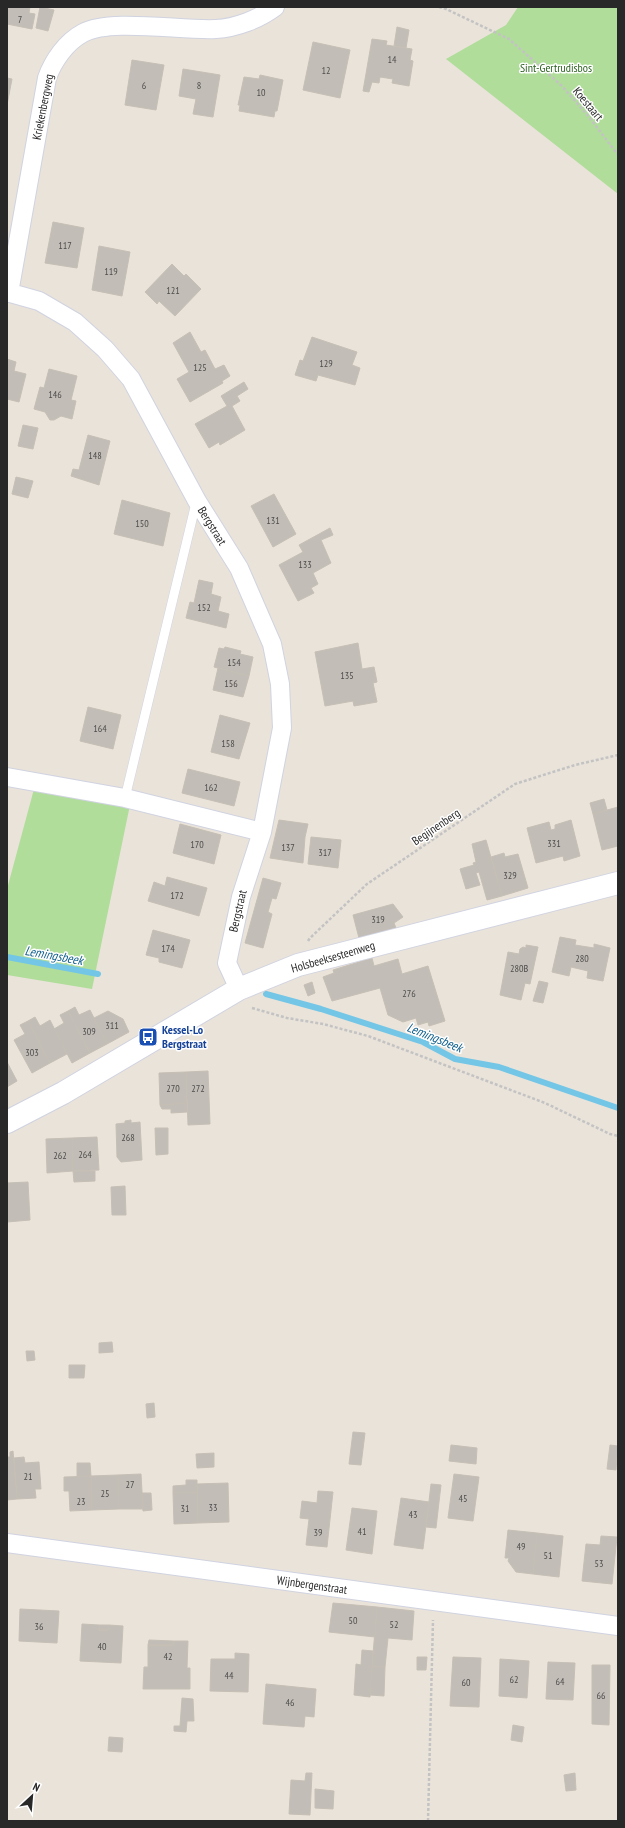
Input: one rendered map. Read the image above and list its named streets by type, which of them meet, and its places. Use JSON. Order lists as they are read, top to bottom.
{
  "streets": {
    "street": [
      "Kriekenbergweg",
      "Bergstraat",
      "Holsbeeksesteenweg",
      "Wijnbergenstraat"
    ],
    "path": ["Koestaart", "Begijnenberg"]
  },
  "crossings": [
    ["Kriekenbergweg", "Bergstraat"],
    ["Bergstraat", "Holsbeeksesteenweg"],
    ["Begijnenberg", "Holsbeeksesteenweg"]
  ],
  "water": ["Lemingsbeek"],
  "parks": ["Sint-Gertrudisbos"],
  "places": {
    "bus stop": ["Kessel-Lo Bergstraat"]
  },
  "house_numbers": [
    "7",
    "14",
    "12",
    "6",
    "8",
    "10",
    "117",
    "119",
    "121",
    "129",
    "125",
    "146",
    "148",
    "131",
    "150",
    "133",
    "152",
    "154",
    "135",
    "156",
    "164",
    "158",
    "162",
    "331",
    "170",
    "137",
    "317",
    "329",
    "172",
    "319",
    "174",
    "280",
    "280B",
    "276",
    "311",
    "309",
    "303",
    "270",
    "272",
    "268",
    "264",
    "262",
    "21",
    "27",
    "25",
    "45",
    "23",
    "33",
    "31",
    "43",
    "41",
    "39",
    "49",
    "51",
    "53",
    "50",
    "52",
    "36",
    "40",
    "42",
    "44",
    "62",
    "64",
    "60",
    "66",
    "46"
  ],
  "north": "top right"
}
